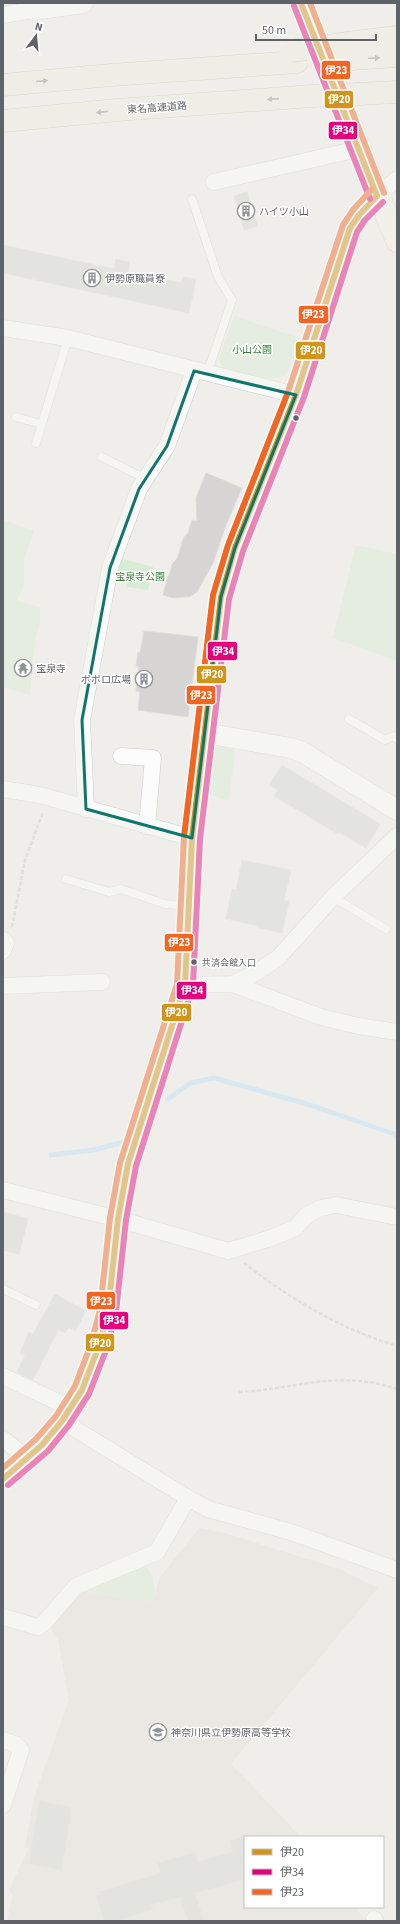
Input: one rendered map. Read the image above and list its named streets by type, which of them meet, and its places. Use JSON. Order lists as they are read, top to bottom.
{
  "streets": {
    "highway": ["東名高速道路"]
  },
  "parks": ["小山公園", "宝泉寺公園"],
  "places": {
    "building": ["ハイツ小山", "伊勢原職員寮", "ポポロ広場"],
    "temple": ["宝泉寺"],
    "other": ["共済会館入口"],
    "school or university": ["神奈川県立伊勢原高等学校"]
  },
  "lines": ["transit line 伊20", "transit line 伊23", "transit line 伊34"],
  "legend": ["伊20", "伊34", "伊23"],
  "scale_bar": "50 m",
  "north": "top"
}
